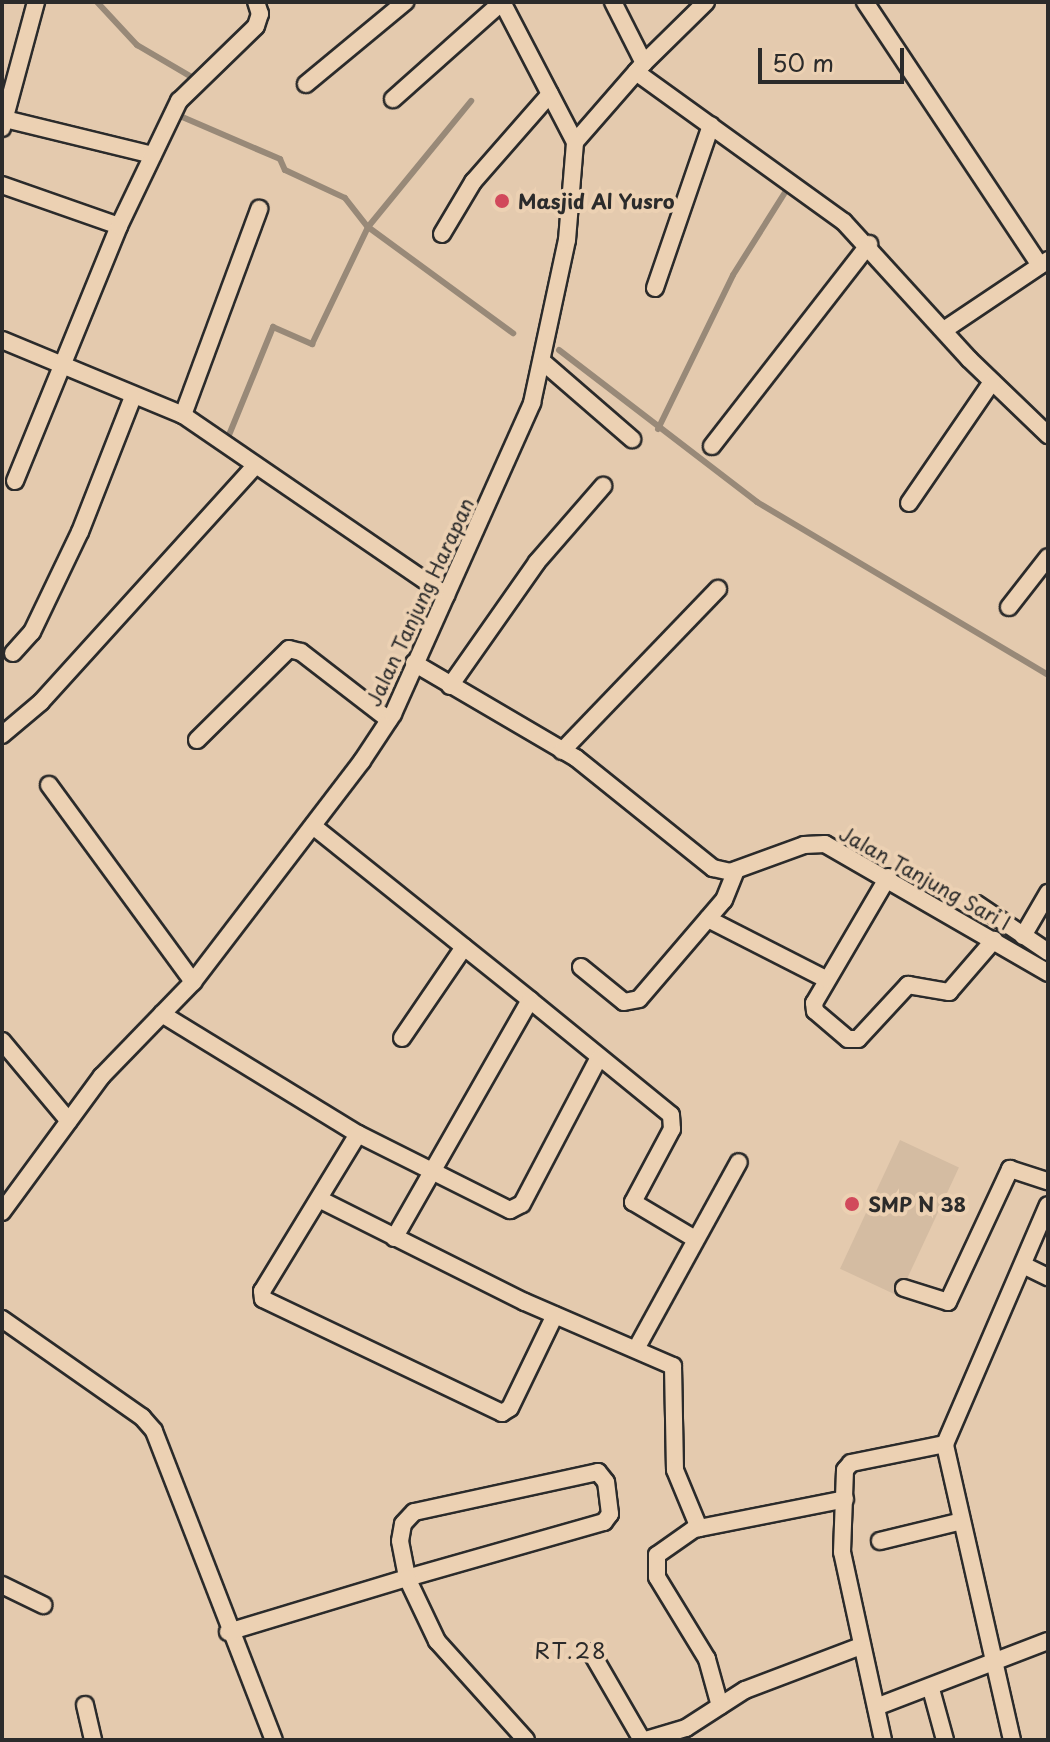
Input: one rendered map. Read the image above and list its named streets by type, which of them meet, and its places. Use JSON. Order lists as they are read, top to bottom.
{
  "streets": {
    "street": ["Jalan Tanjung Harapan", "Jalan Tanjung Sari I"]
  },
  "districts": ["RT.28"],
  "places": ["Masjid Al Yusro", "SMP N 38"],
  "scale_bar": "50 m"
}
